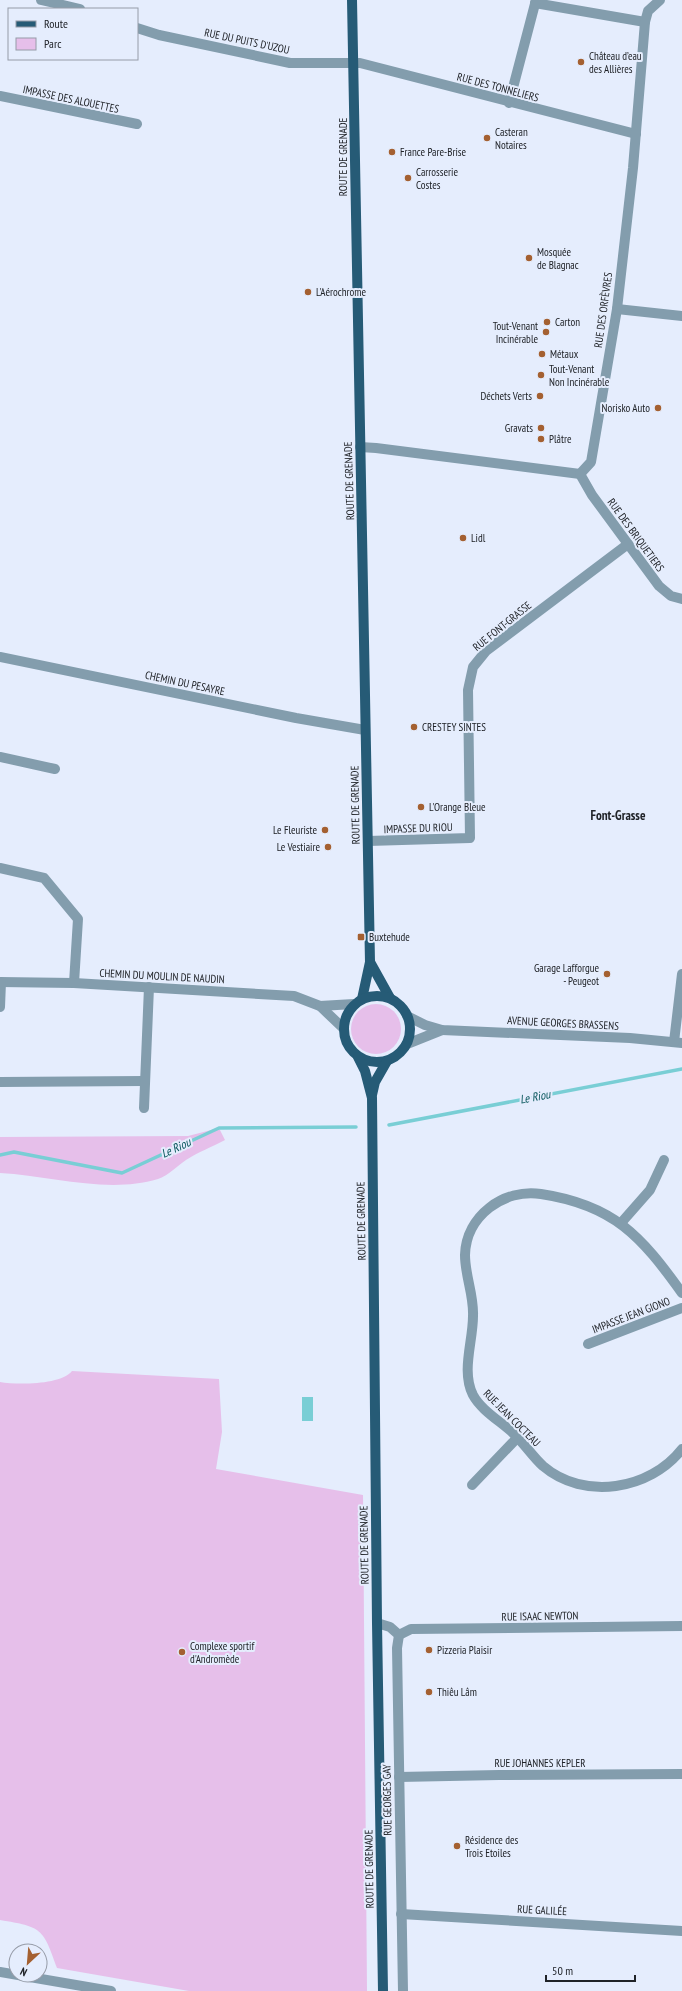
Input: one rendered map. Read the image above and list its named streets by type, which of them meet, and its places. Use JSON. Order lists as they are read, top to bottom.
{
  "streets": {
    "main road": ["ROUTE DE GRENADE"],
    "street": [
      "RUE DU PUITS D'UZOU",
      "RUE DES TONNELIERS",
      "IMPASSE DES ALOUETTES",
      "RUE DES ORFÈVRES",
      "RUE DES BRIQUETIERS",
      "RUE FONT-GRASSE",
      "CHEMIN DU PESAYRE",
      "IMPASSE DU RIOU",
      "CHEMIN DU MOULIN DE NAUDIN",
      "AVENUE GEORGES BRASSENS",
      "IMPASSE JEAN GIONO",
      "RUE JEAN COCTEAU",
      "RUE ISAAC NEWTON",
      "RUE JOHANNES KEPLER",
      "RUE GEORGES GAY",
      "RUE GALILÉE"
    ]
  },
  "crossings": [
    ["RUE DU PUITS D'UZOU", "RUE DES TONNELIERS"],
    ["RUE DU PUITS D'UZOU", "ROUTE DE GRENADE"],
    ["RUE DES TONNELIERS", "ROUTE DE GRENADE"],
    ["RUE DES TONNELIERS", "RUE DES ORFÈVRES"],
    ["ROUTE DE GRENADE", "CHEMIN DU PESAYRE"],
    ["ROUTE DE GRENADE", "IMPASSE DU RIOU"],
    ["RUE DES ORFÈVRES", "RUE DES BRIQUETIERS"],
    ["RUE DES BRIQUETIERS", "RUE FONT-GRASSE"],
    ["RUE FONT-GRASSE", "IMPASSE DU RIOU"],
    ["CHEMIN DU MOULIN DE NAUDIN", "AVENUE GEORGES BRASSENS"],
    ["RUE ISAAC NEWTON", "RUE GEORGES GAY"],
    ["RUE JOHANNES KEPLER", "RUE GEORGES GAY"],
    ["RUE GEORGES GAY", "RUE GALILÉE"]
  ],
  "districts": ["Font-Grasse"],
  "water": ["Le Riou"],
  "places": {
    "other": [
      "Château d’eau des Allières",
      "Casteran Notaires",
      "France Pare-Brise",
      "Carrosserie Costes",
      "Mosquée de Blagnac",
      "L'Aérochrome",
      "Carton",
      "Tout-Venant Incinérable",
      "Métaux",
      "Tout-Venant Non Incinérable",
      "Déchets Verts",
      "Norisko Auto",
      "Gravats",
      "Plâtre",
      "Lidl",
      "CRESTEY SINTES",
      "L'Orange Bleue",
      "Le Fleuriste",
      "Le Vestiaire",
      "Garage Lafforgue - Peugeot",
      "Pizzeria Plaisir",
      "Complexe sportif d'Andromède",
      "Thiêu Lâm",
      "Résidence des Trois Etoiles"
    ],
    "transit": ["Buxtehude"]
  },
  "legend": ["Route", "Parc"],
  "scale_bar": "50 m",
  "north": "bottom left"
}
